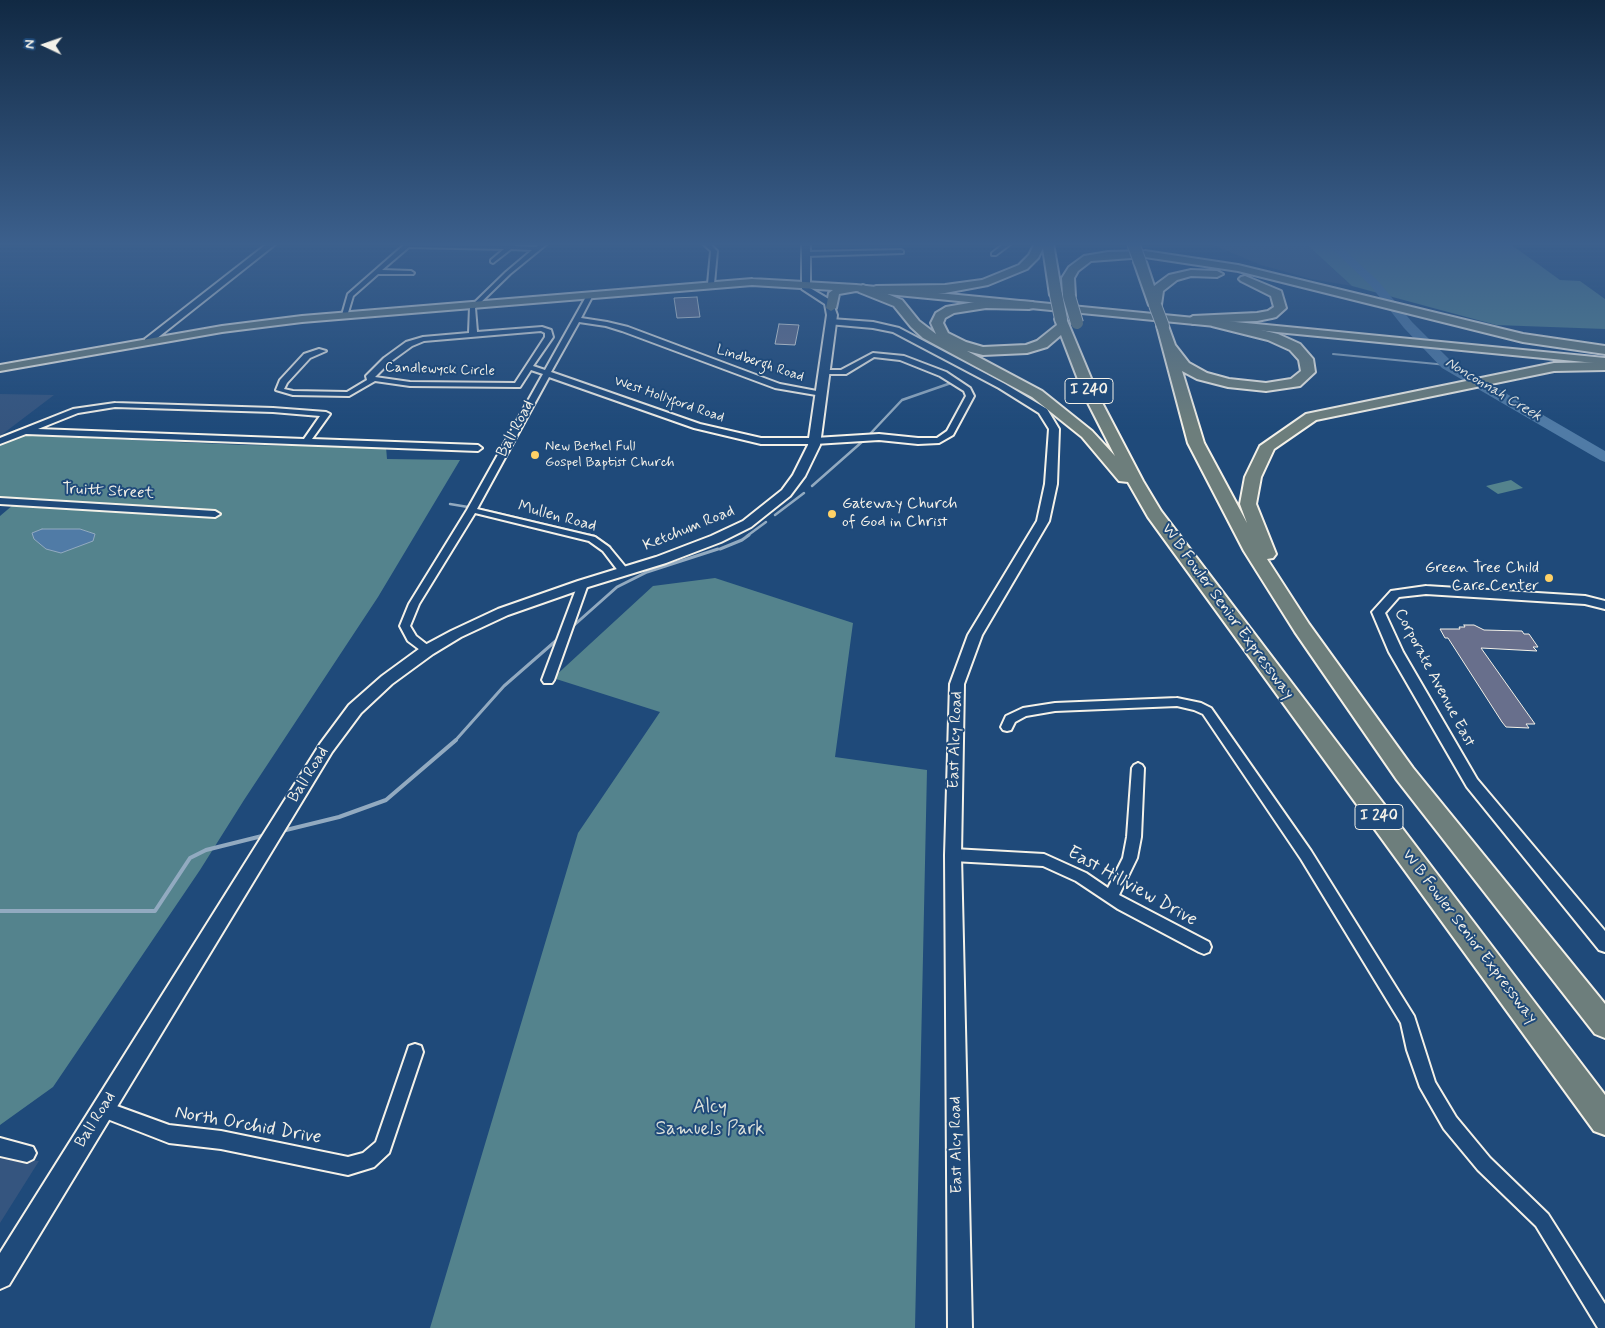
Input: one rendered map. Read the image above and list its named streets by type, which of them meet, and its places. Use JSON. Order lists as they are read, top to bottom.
{
  "streets": {
    "highway": ["I 240", "W B Fowler Senior Expressway"],
    "main road": ["Ball Road", "Ketchum Road"],
    "street": [
      "Lindbergh Road",
      "Candlewyck Circle",
      "West Hollyford Road",
      "Truitt Street",
      "Mullen Road",
      "Corporate Avenue East",
      "East Alcy Road",
      "East Hillview Drive",
      "North Orchid Drive"
    ]
  },
  "crossings": [
    ["Lindbergh Road", "Ball Road"],
    ["Lindbergh Road", "Ketchum Road"],
    ["I 240", "W B Fowler Senior Expressway"],
    ["West Hollyford Road", "Ball Road"],
    ["West Hollyford Road", "Ketchum Road"],
    ["Ball Road", "Mullen Road"],
    ["Ball Road", "Ketchum Road"],
    ["Ball Road", "North Orchid Drive"],
    ["Mullen Road", "Ketchum Road"],
    ["Ketchum Road", "East Alcy Road"],
    ["East Alcy Road", "East Hillview Drive"]
  ],
  "water": ["Nonconnah Creek"],
  "parks": ["Alcy Samuels Park"],
  "places": ["New Bethel Full Gospel Baptist Church", "Gateway Church of God in Christ", "Green Tree Child Care Center"],
  "north": "left"
}
